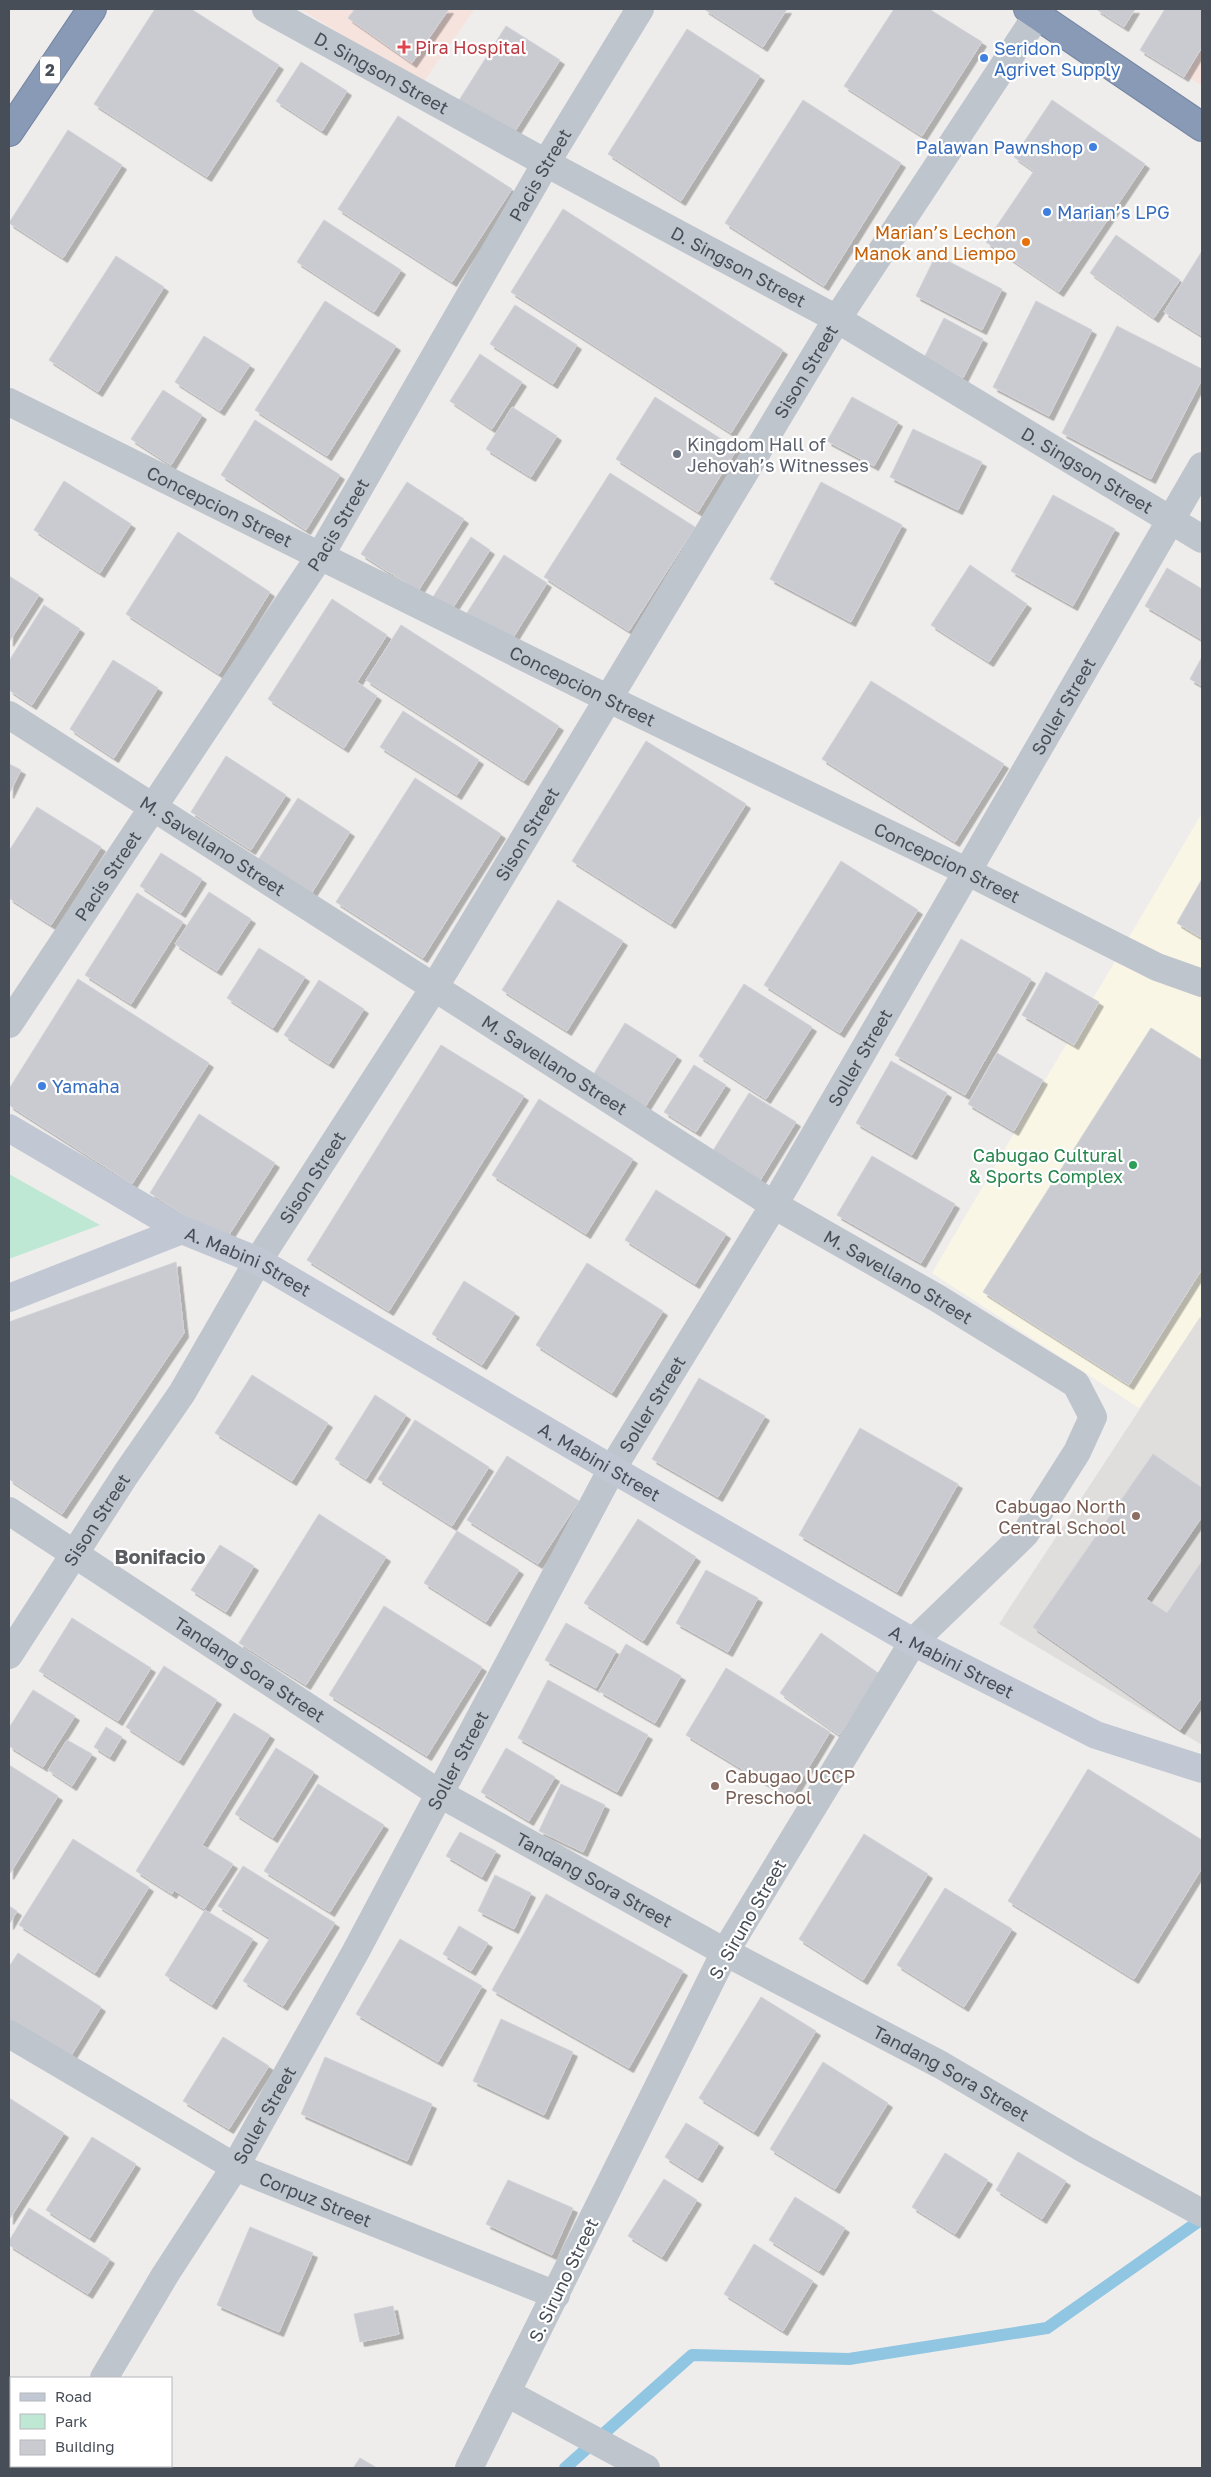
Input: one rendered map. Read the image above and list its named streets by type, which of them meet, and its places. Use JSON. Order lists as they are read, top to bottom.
{
  "streets": {
    "highway": ["2"],
    "street": [
      "D. Singson Street",
      "Pacis Street",
      "Sison Street",
      "Concepcion Street",
      "Soller Street",
      "M. Savellano Street",
      "A. Mabini Street",
      "Tandang Sora Street",
      "S. Siruno Street",
      "Corpuz Street"
    ]
  },
  "crossings": [
    ["D. Singson Street", "Pacis Street"],
    ["D. Singson Street", "Sison Street"],
    ["D. Singson Street", "Soller Street"],
    ["Pacis Street", "Concepcion Street"],
    ["Pacis Street", "M. Savellano Street"],
    ["Sison Street", "Concepcion Street"],
    ["Sison Street", "M. Savellano Street"],
    ["Sison Street", "A. Mabini Street"],
    ["Sison Street", "Tandang Sora Street"],
    ["Concepcion Street", "Soller Street"],
    ["Soller Street", "M. Savellano Street"],
    ["Soller Street", "A. Mabini Street"],
    ["Soller Street", "Tandang Sora Street"],
    ["Soller Street", "Corpuz Street"],
    ["M. Savellano Street", "S. Siruno Street"],
    ["A. Mabini Street", "S. Siruno Street"],
    ["Tandang Sora Street", "S. Siruno Street"],
    ["S. Siruno Street", "Corpuz Street"]
  ],
  "districts": ["Bonifacio"],
  "places": {
    "health": ["Pira Hospital"],
    "other": [
      "Seridon Agrivet Supply",
      "Palawan Pawnshop",
      "Marian’s LPG",
      "Marian’s Lechon Manok and Liempo",
      "Kingdom Hall of Jehovah’s Witnesses",
      "Yamaha",
      "Cabugao Cultural & Sports Complex",
      "Cabugao North Central School",
      "Cabugao UCCP Preschool"
    ]
  },
  "legend": ["Road", "Park", "Building"]
}
